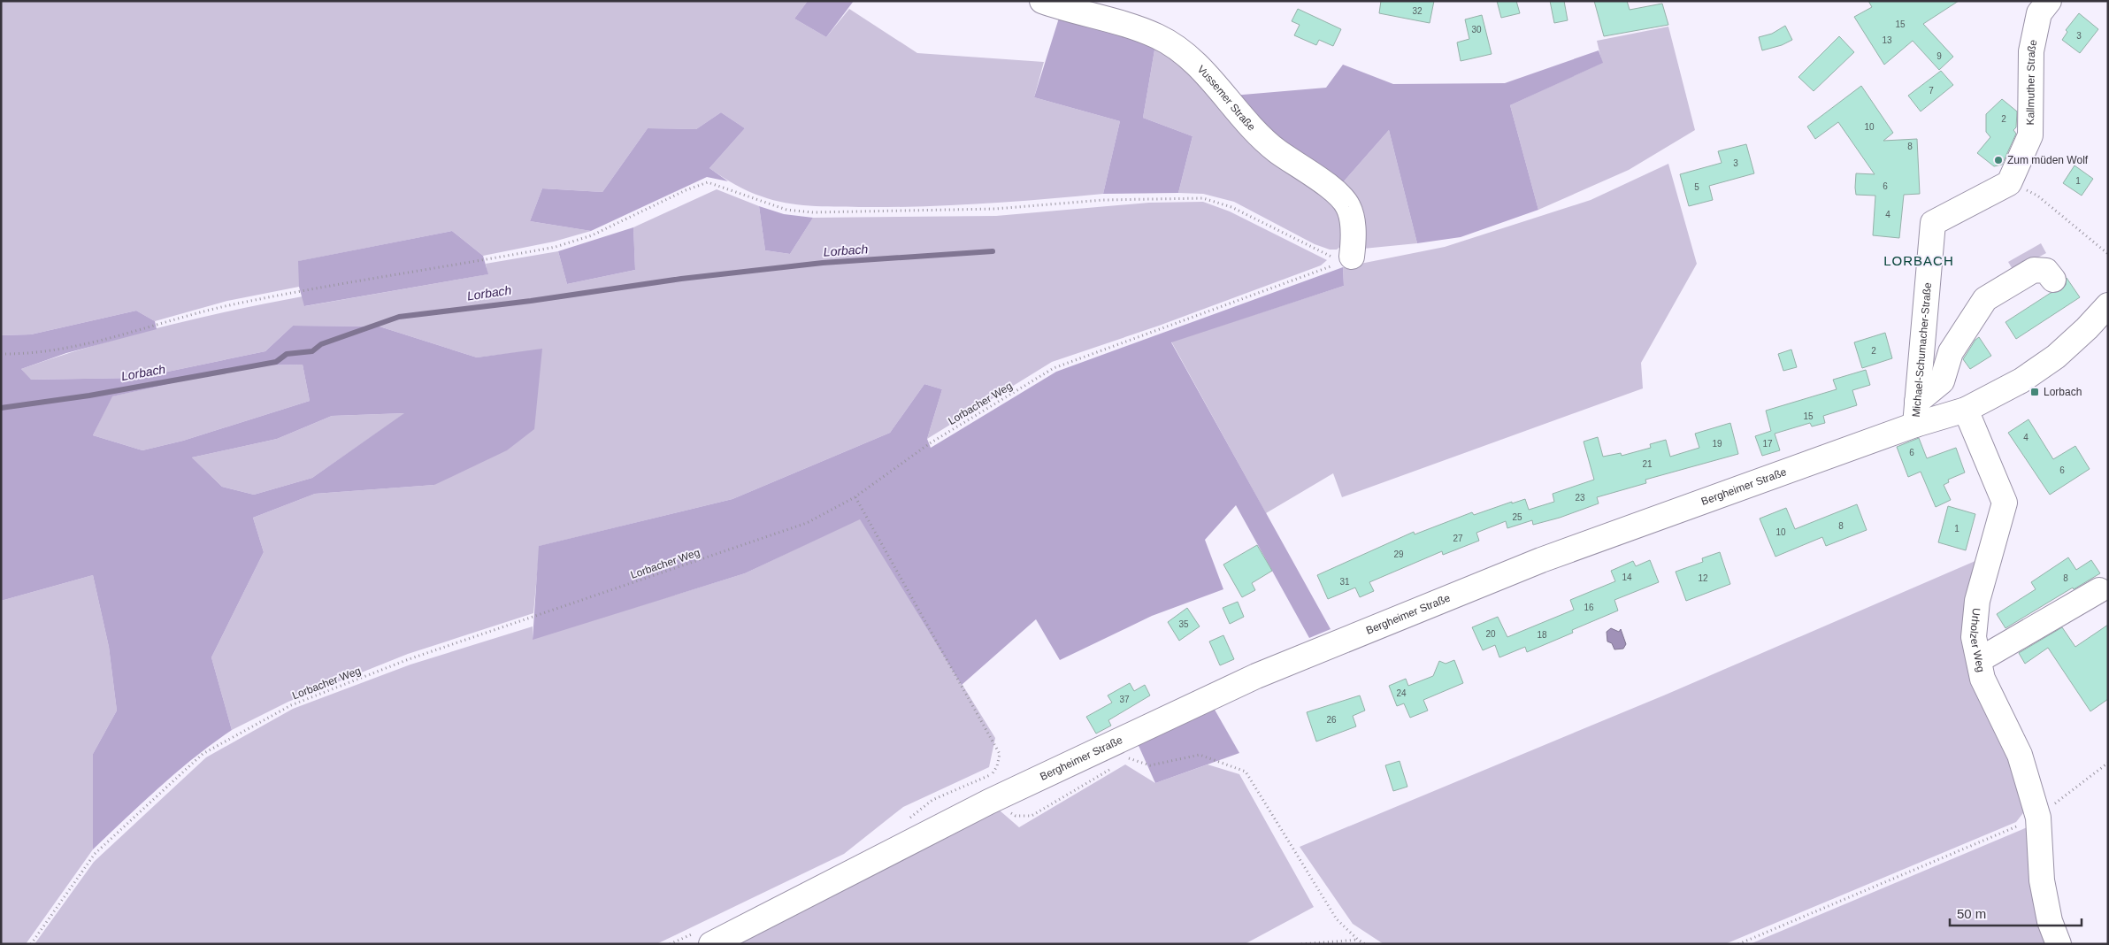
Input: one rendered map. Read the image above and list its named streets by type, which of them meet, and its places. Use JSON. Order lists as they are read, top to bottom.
{
  "streets": {
    "street": [
      "Kallmuther Straße",
      "Vussemer Straße",
      "Michael-Schumacher-Straße",
      "Bergheimer Straße",
      "Urholzer Weg"
    ],
    "path": ["Lorbacher Weg"]
  },
  "crossings": [
    ["Kallmuther Straße", "Michael-Schumacher-Straße"],
    ["Vussemer Straße", "Lorbacher Weg"],
    ["Michael-Schumacher-Straße", "Bergheimer Straße"],
    ["Bergheimer Straße", "Urholzer Weg"]
  ],
  "districts": ["LORBACH"],
  "water": ["Lorbach"],
  "places": {
    "other": ["Zum müden Wolf"],
    "transit": ["Lorbach"]
  },
  "house_numbers": [
    "32",
    "15",
    "30",
    "3",
    "13",
    "9",
    "7",
    "2",
    "10",
    "8",
    "3",
    "1",
    "6",
    "5",
    "4",
    "2",
    "15",
    "4",
    "19",
    "17",
    "6",
    "21",
    "6",
    "23",
    "25",
    "8",
    "1",
    "10",
    "27",
    "29",
    "14",
    "12",
    "8",
    "31",
    "16",
    "35",
    "20",
    "18",
    "24",
    "37",
    "26"
  ],
  "scale_bar": "50 m"
}
